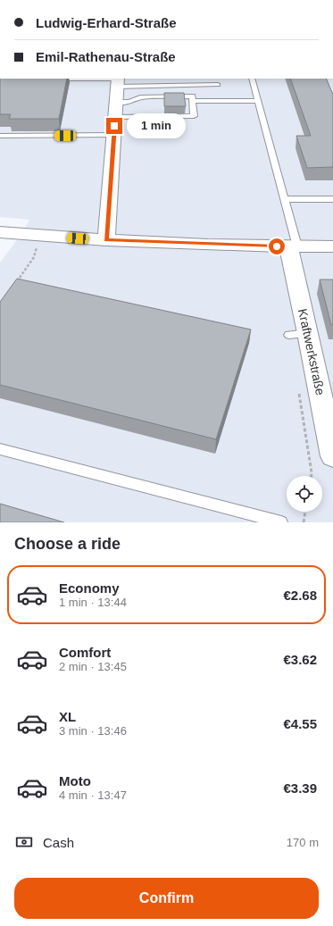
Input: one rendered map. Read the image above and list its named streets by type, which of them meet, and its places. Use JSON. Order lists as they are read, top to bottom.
{
  "streets": {
    "street": ["Kraftwerkstraße"]
  },
  "page": {
    "banner": ["Ludwig-Erhard-Straße", "Emil-Rathenau-Straße"],
    "bubble": "1 min",
    "heading": "Choose a ride",
    "list": [
      {
        "name": "Economy",
        "note": "1 min · 13:44",
        "value": "€2.68"
      },
      {
        "name": "Comfort",
        "note": "2 min · 13:45",
        "value": "€3.62"
      },
      {
        "name": "XL",
        "note": "3 min · 13:46",
        "value": "€4.55"
      },
      {
        "name": "Moto",
        "note": "4 min · 13:47",
        "value": "€3.39"
      }
    ],
    "pay": ["Cash", "170 m"],
    "buttons": "Confirm"
  }
}
